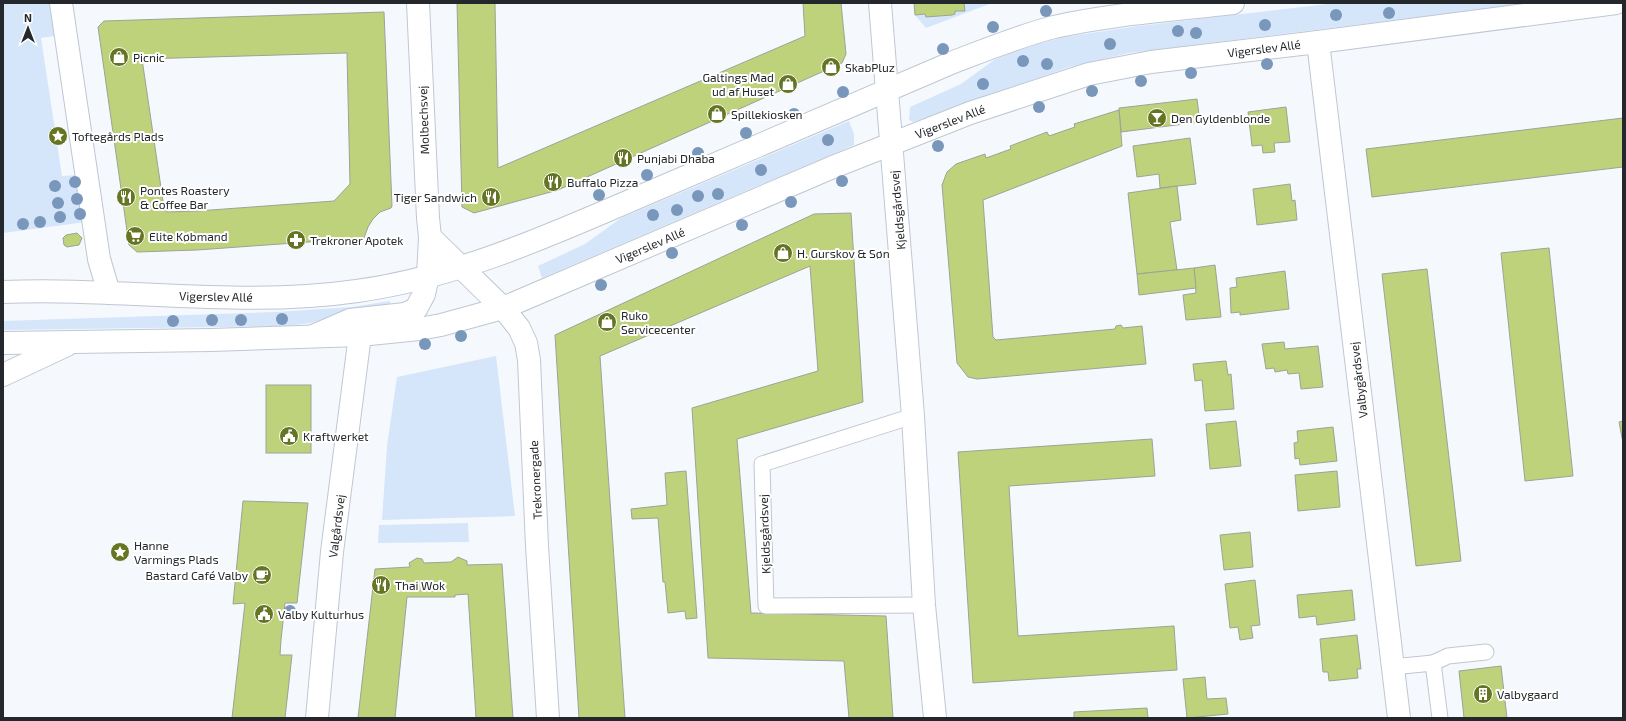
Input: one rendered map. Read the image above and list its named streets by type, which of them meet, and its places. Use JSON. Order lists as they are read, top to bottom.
{
  "streets": {
    "street": [
      "Vigerslev Allé",
      "Molbechsvej",
      "Kjeldsgårdsvej",
      "Valbygårdsvej",
      "Trekronergade",
      "Valgårdsvej"
    ]
  },
  "crossings": [
    ["Vigerslev Allé", "Molbechsvej"],
    ["Vigerslev Allé", "Kjeldsgårdsvej"],
    ["Vigerslev Allé", "Valbygårdsvej"],
    ["Vigerslev Allé", "Trekronergade"],
    ["Vigerslev Allé", "Valgårdsvej"]
  ],
  "places": {
    "shop": [
      "Picnic",
      "SkabPluz",
      "Galtings Mad ud af Huset",
      "Spillekiosken",
      "H. Gurskov & Søn",
      "Ruko Servicecenter"
    ],
    "bar": ["Den Gyldenblonde"],
    "place": ["Toftegårds Plads", "Hanne Varmings Plads"],
    "restaurant": [
      "Punjabi Dhaba",
      "Buffalo Pizza",
      "Pontes Roastery & Coffee Bar",
      "Tiger Sandwich",
      "Thai Wok"
    ],
    "supermarket": ["Elite Købmand"],
    "pharmacy": ["Trekroner Apotek"],
    "public building": ["Kraftwerket", "Valby Kulturhus"],
    "cafe": ["Bastard Café Valby"],
    "building": ["Valbygaard"]
  },
  "north": "top"
}
